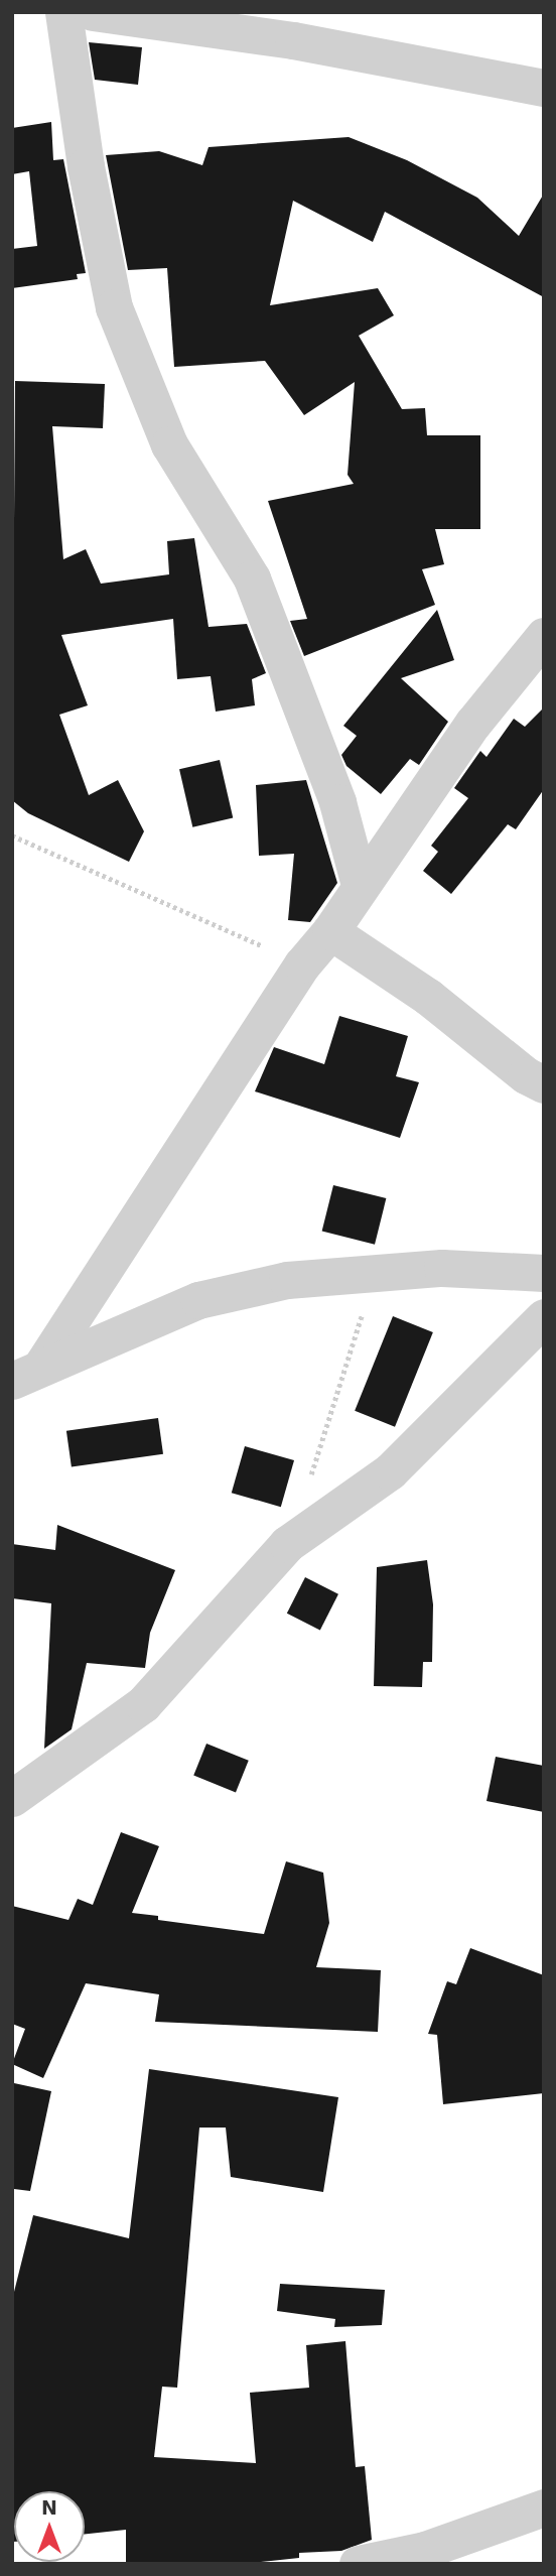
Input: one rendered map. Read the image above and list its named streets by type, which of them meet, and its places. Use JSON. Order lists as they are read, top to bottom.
{
  "north": "top"
}
